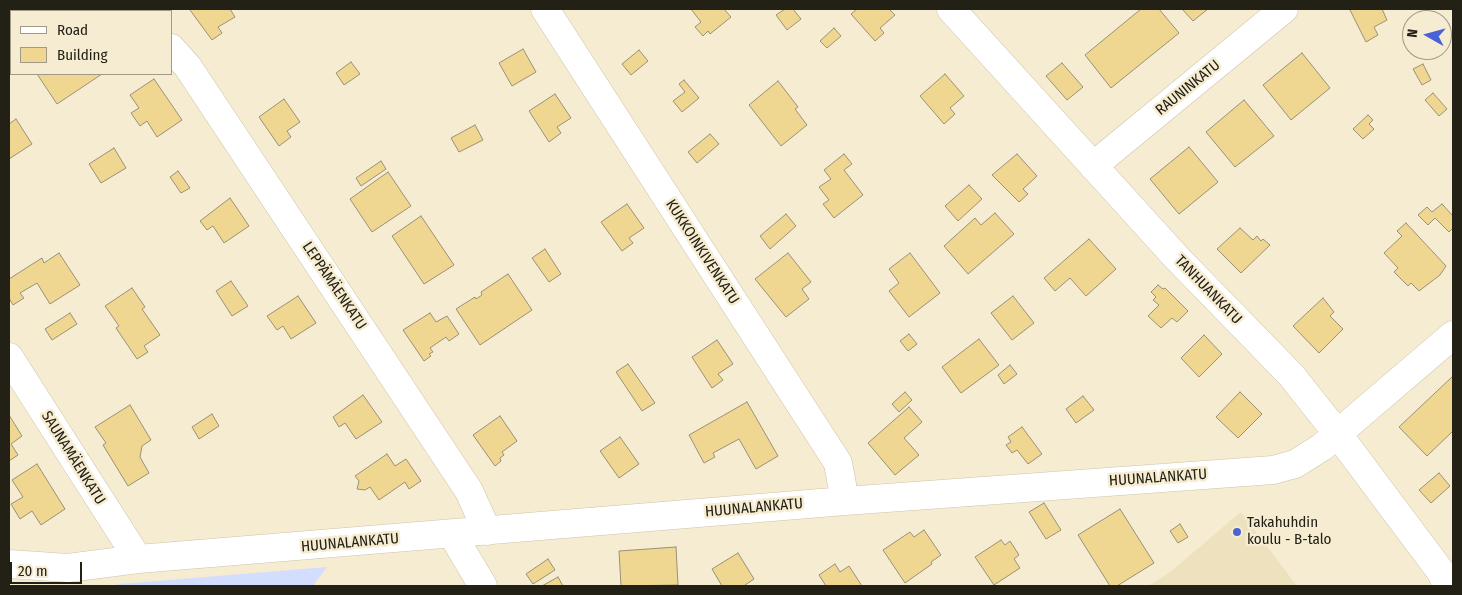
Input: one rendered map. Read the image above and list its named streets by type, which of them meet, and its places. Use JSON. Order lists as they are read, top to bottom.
{
  "streets": {
    "street": [
      "RAUNINKATU",
      "KUKKOINKIVENKATU",
      "LEPPÄMÄENKATU",
      "TANHUANKATU",
      "SAUNAMÄENKATU",
      "HUUNALANKATU"
    ]
  },
  "crossings": [
    ["RAUNINKATU", "TANHUANKATU"],
    ["KUKKOINKIVENKATU", "HUUNALANKATU"],
    ["LEPPÄMÄENKATU", "HUUNALANKATU"],
    ["TANHUANKATU", "HUUNALANKATU"],
    ["SAUNAMÄENKATU", "HUUNALANKATU"]
  ],
  "places": ["Takahuhdin koulu - B-talo"],
  "legend": ["Road", "Building"],
  "scale_bar": "20 m",
  "north": "left"
}
